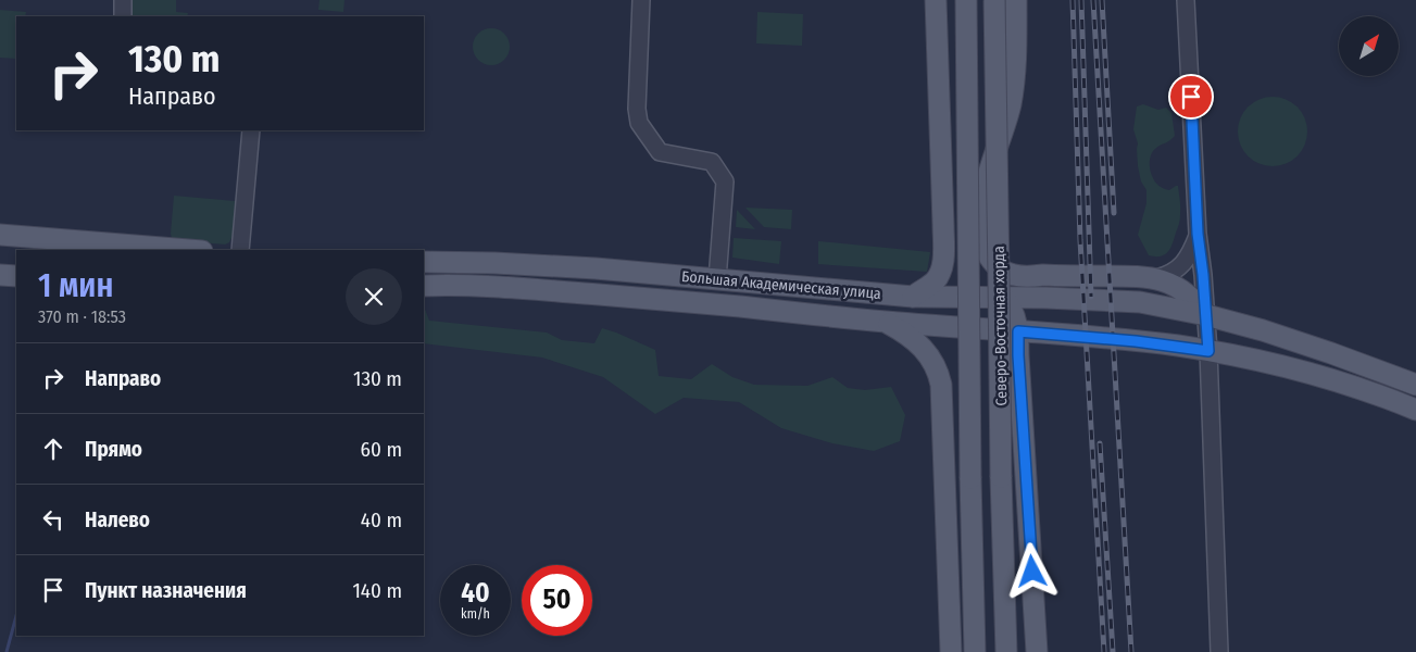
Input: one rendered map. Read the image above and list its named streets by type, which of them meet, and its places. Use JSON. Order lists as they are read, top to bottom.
{
  "streets": {
    "main road": ["Большая Академическая улица", "Северо-Восточная хорда"]
  },
  "north": "top right",
  "page": {
    "turn": ["130 m", "Направо"],
    "heading": ["1 мин", "370 m · 18:53"],
    "list": [
      {
        "name": "Направо",
        "value": "130 m"
      },
      {
        "name": "Прямо",
        "value": "60 m"
      },
      {
        "name": "Налево",
        "value": "40 m"
      },
      {
        "name": "Пункт назначения",
        "value": "140 m"
      }
    ],
    "speed": "40 km/h",
    "limit": "50"
  }
}
